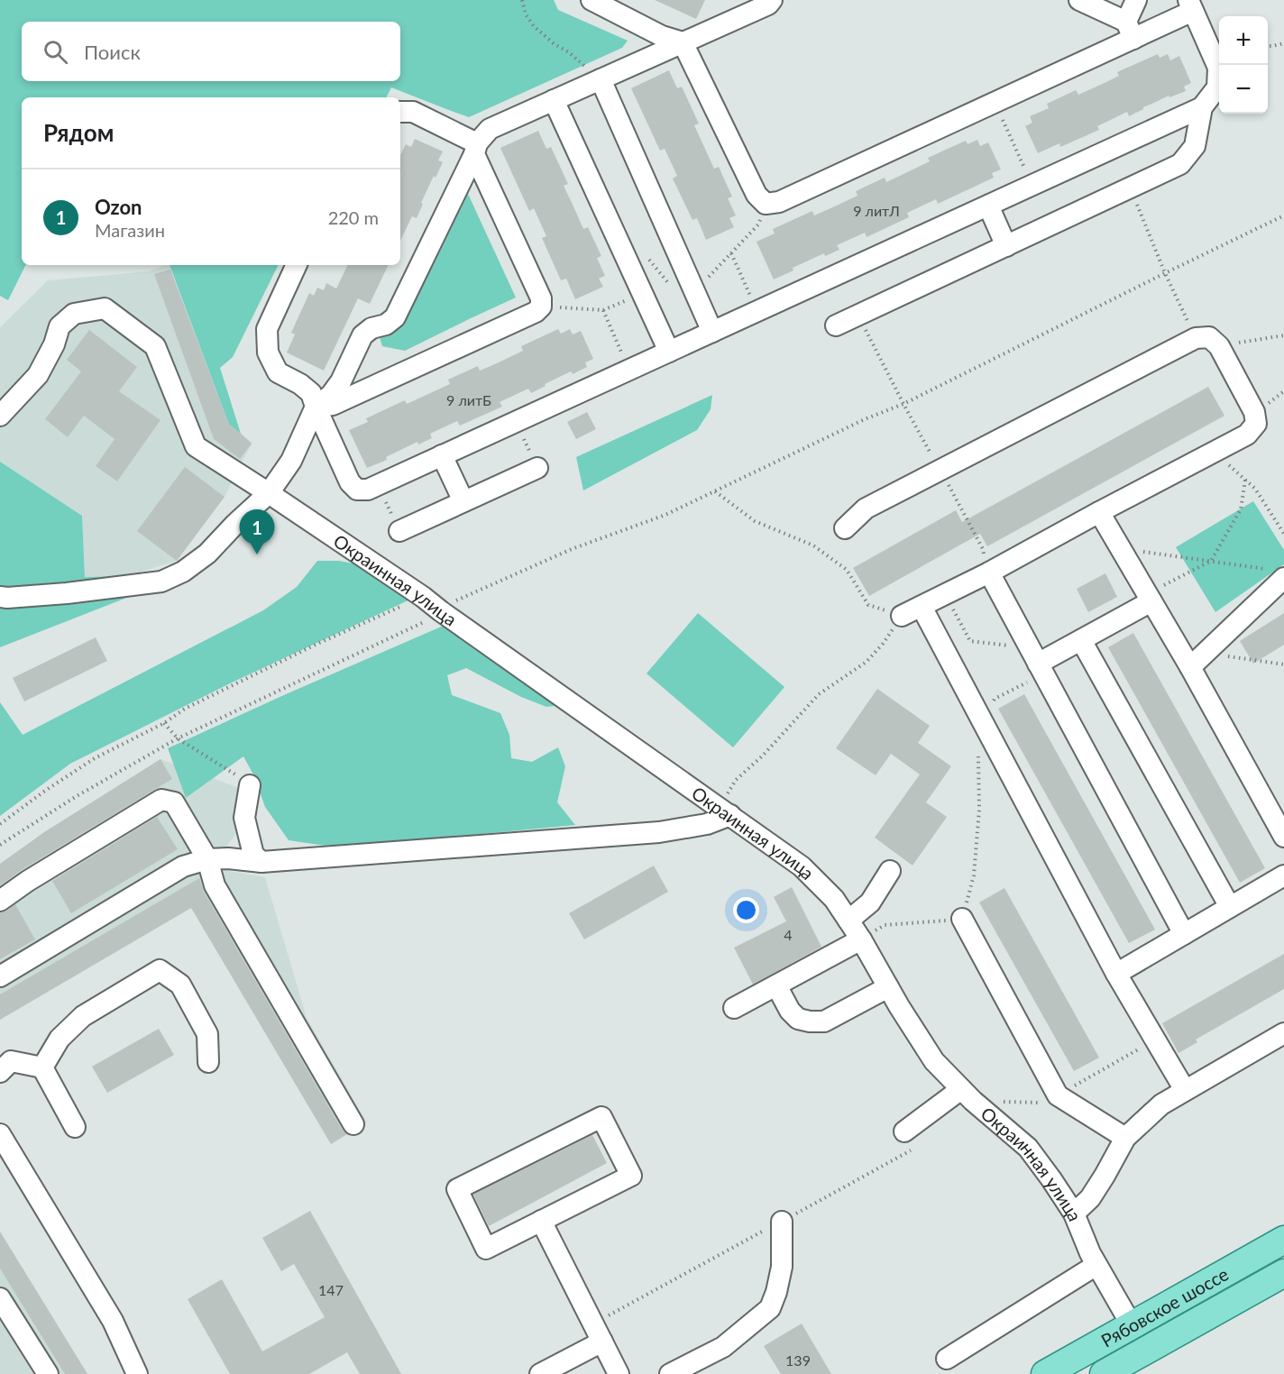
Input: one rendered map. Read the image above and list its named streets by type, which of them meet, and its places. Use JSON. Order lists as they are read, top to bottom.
{
  "streets": {
    "main road": ["Рябовское шоссе"],
    "street": ["Окраинная улица"]
  },
  "crossings": [
    ["Окраинная улица", "Рябовское шоссе"]
  ],
  "house_numbers": [
    "9 литЛ",
    "9 литБ",
    "4",
    "147",
    "139"
  ],
  "page": {
    "map_buttons": ["+", "−"],
    "search": "Поиск",
    "heading": "Рядом",
    "list": [
      {
        "mark": "1",
        "name": "Ozon",
        "note": "Магазин",
        "value": "220 m"
      }
    ],
    "pins": "1"
  }
}
